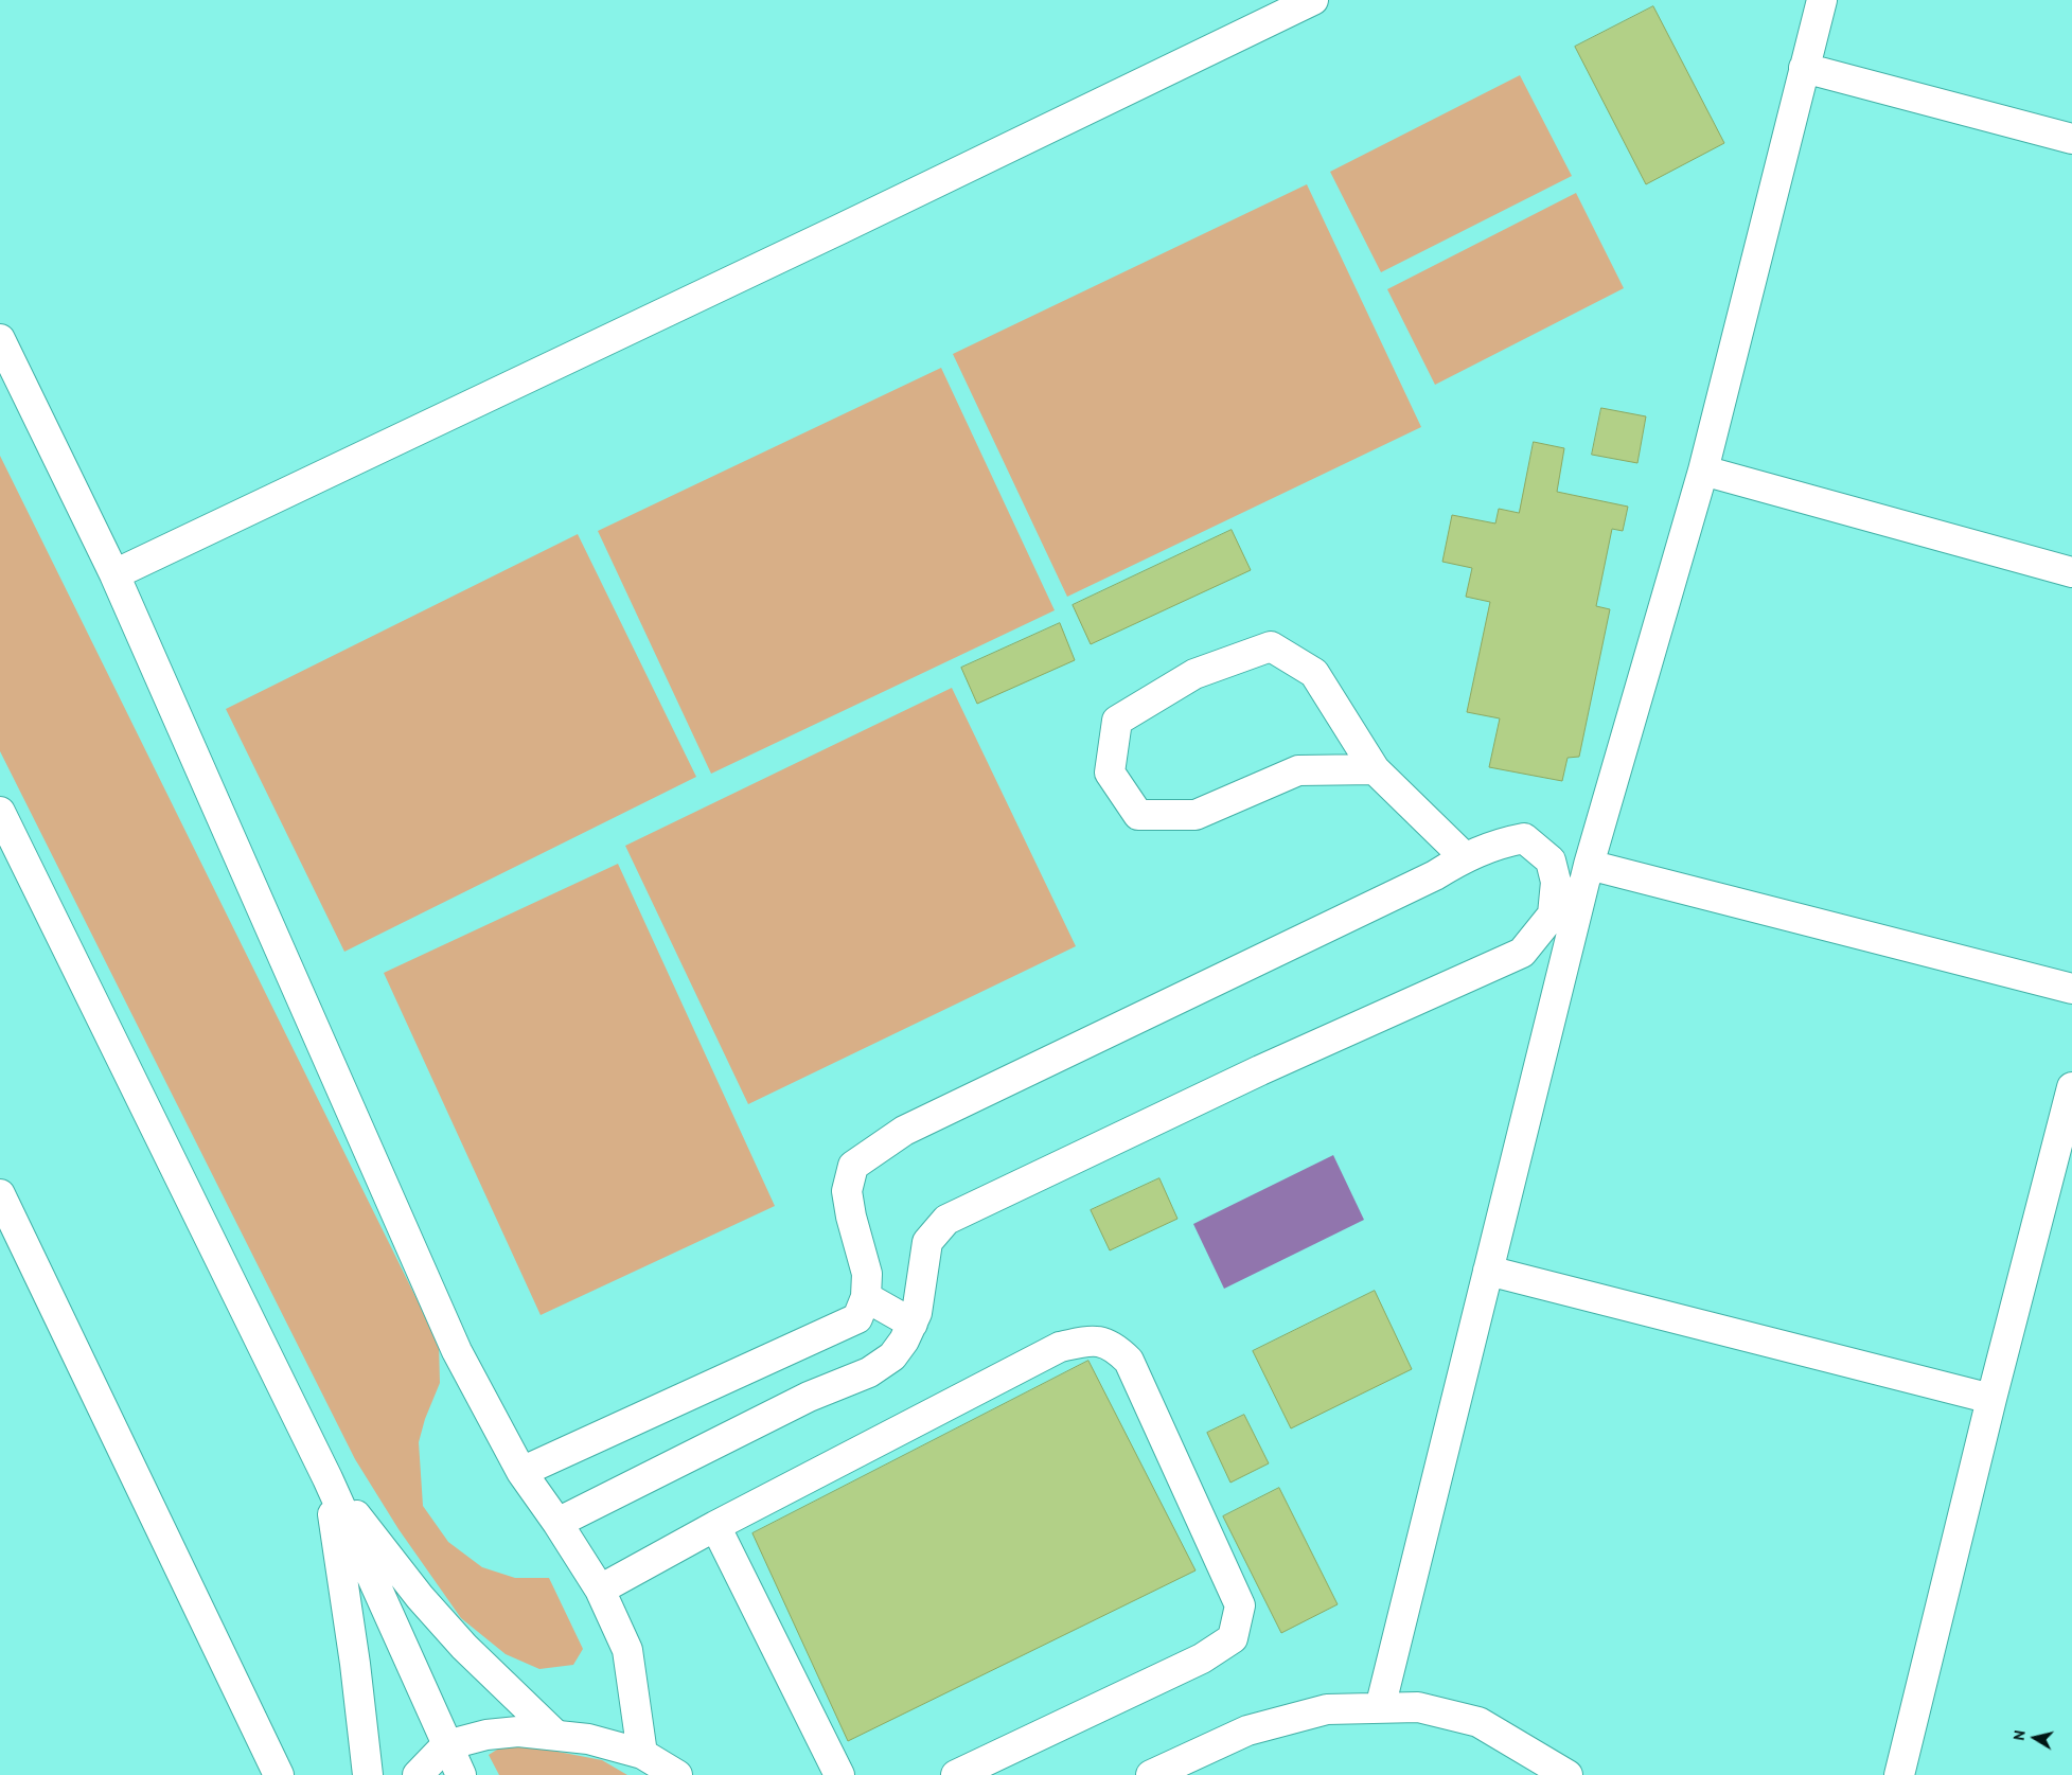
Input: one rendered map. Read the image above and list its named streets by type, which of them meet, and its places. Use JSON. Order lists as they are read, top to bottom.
{
  "north": "left"
}
